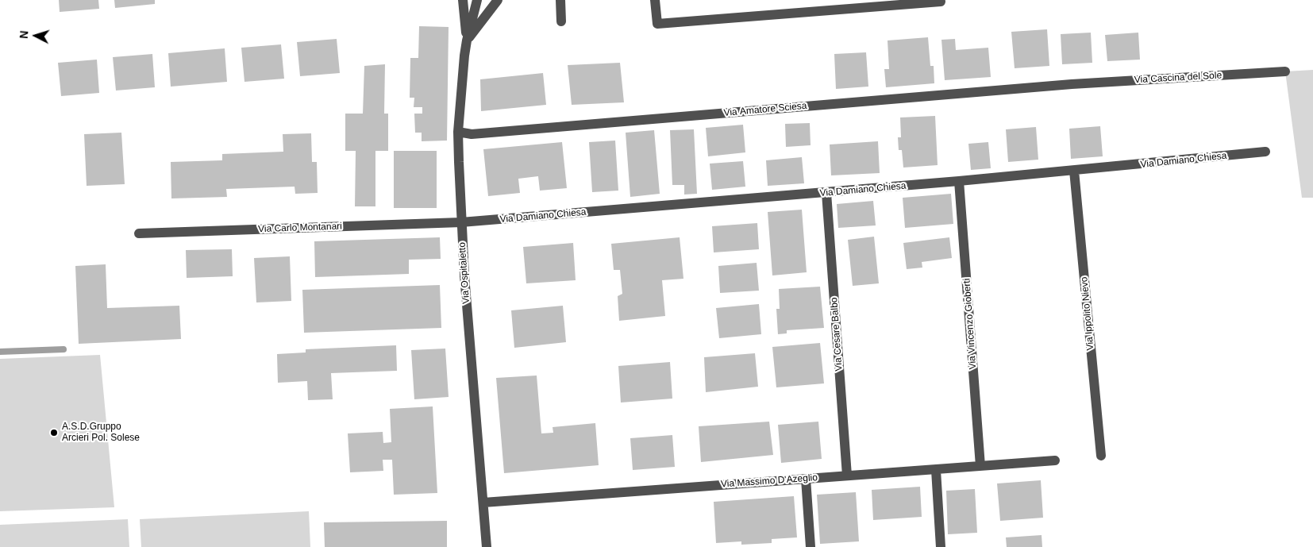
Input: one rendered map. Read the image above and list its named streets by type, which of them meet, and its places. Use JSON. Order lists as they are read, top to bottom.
{
  "streets": {
    "street": [
      "Via Cascina del Sole",
      "Via Amatore Sciesa",
      "Via Damiano Chiesa",
      "Via Carlo Montanari",
      "Via Ospitaletto",
      "Via Ippolito Nievo",
      "Via Vincenzo Gioberti",
      "Via Cesare Balbo",
      "Via Massimo D'Azeglio"
    ]
  },
  "crossings": [
    ["Via Cascina del Sole", "Via Amatore Sciesa"],
    ["Via Amatore Sciesa", "Via Ospitaletto"],
    ["Via Damiano Chiesa", "Via Carlo Montanari"],
    ["Via Damiano Chiesa", "Via Ospitaletto"],
    ["Via Damiano Chiesa", "Via Ippolito Nievo"],
    ["Via Damiano Chiesa", "Via Vincenzo Gioberti"],
    ["Via Damiano Chiesa", "Via Cesare Balbo"],
    ["Via Carlo Montanari", "Via Ospitaletto"],
    ["Via Ospitaletto", "Via Massimo D'Azeglio"],
    ["Via Vincenzo Gioberti", "Via Massimo D'Azeglio"],
    ["Via Cesare Balbo", "Via Massimo D'Azeglio"]
  ],
  "places": ["A.S.D.Gruppo Arcieri Pol. Solese"],
  "north": "left"
}
